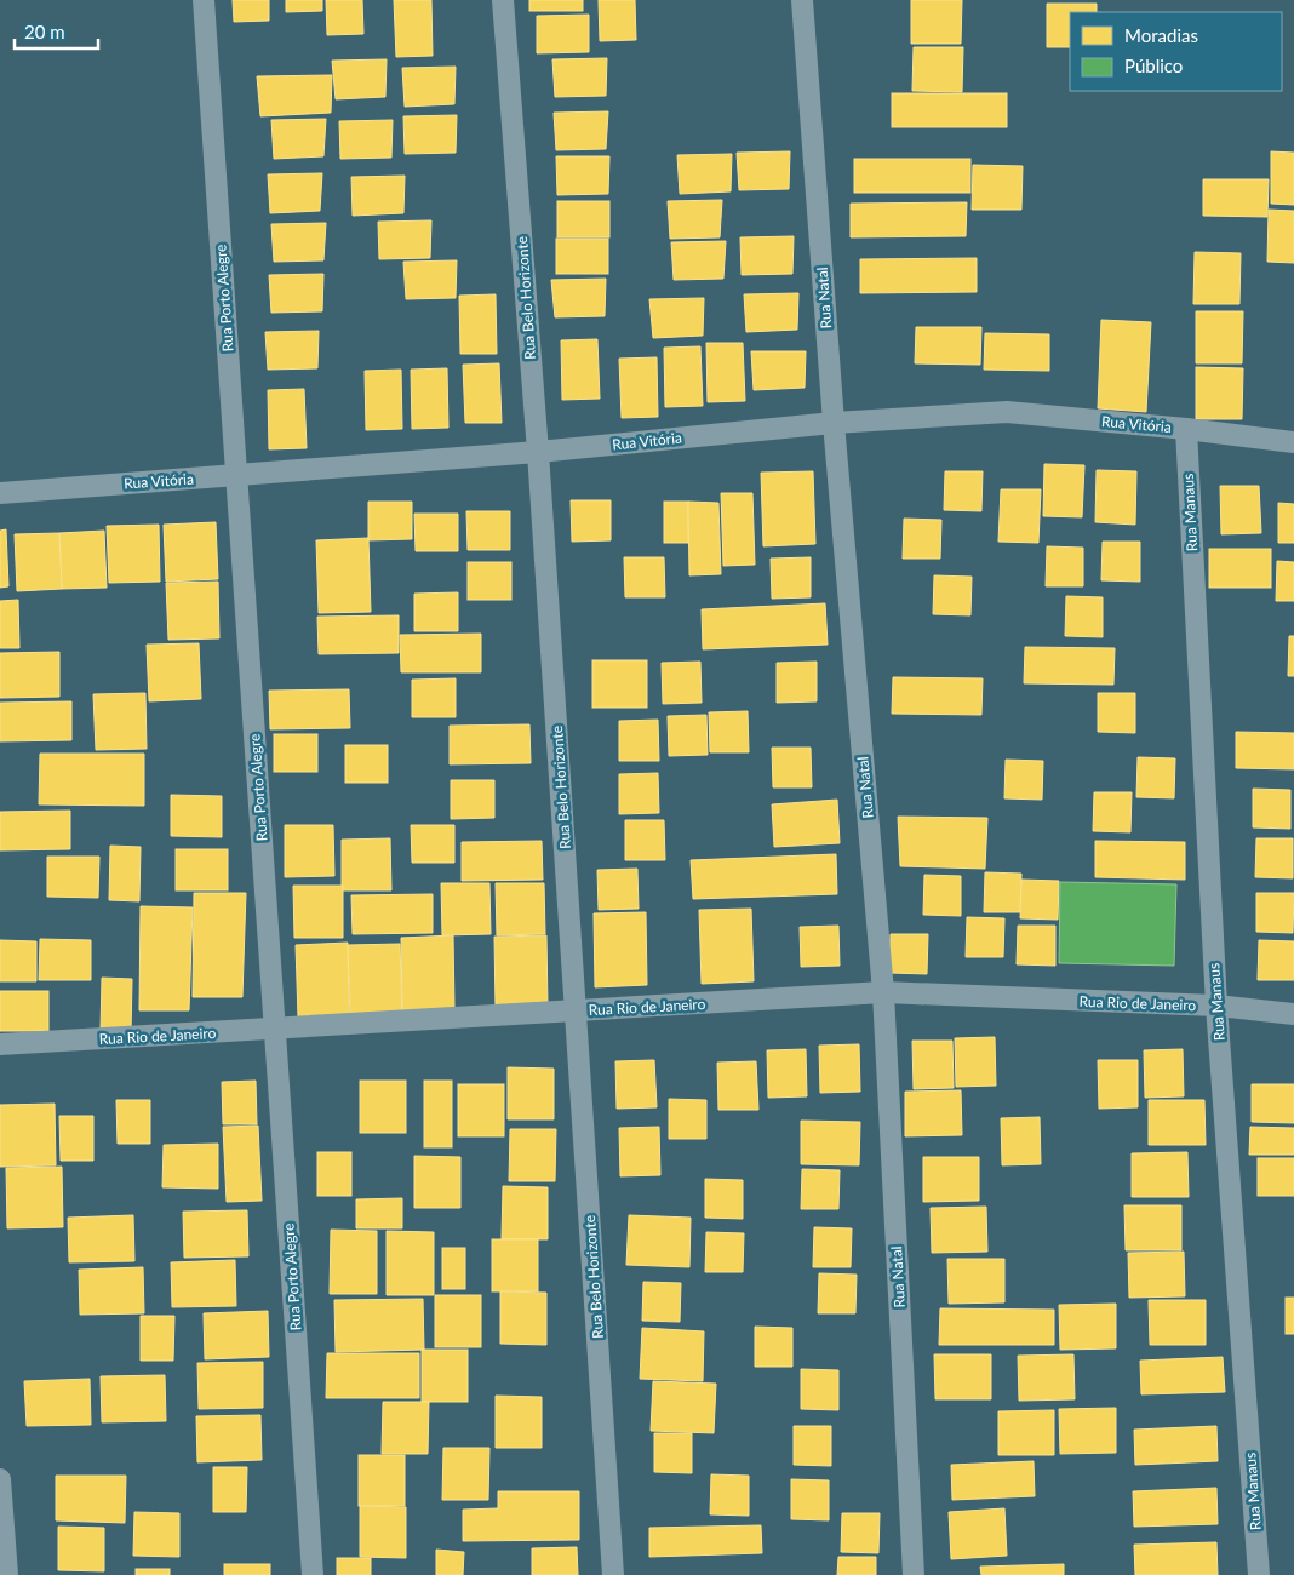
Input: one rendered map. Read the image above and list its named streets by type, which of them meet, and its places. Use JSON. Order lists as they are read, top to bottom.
{
  "streets": {
    "street": [
      "Rua Porto Alegre",
      "Rua Belo Horizonte",
      "Rua Natal",
      "Rua Vitória",
      "Rua Manaus",
      "Rua Rio de Janeiro"
    ]
  },
  "crossings": [
    ["Rua Porto Alegre", "Rua Vitória"],
    ["Rua Porto Alegre", "Rua Rio de Janeiro"],
    ["Rua Belo Horizonte", "Rua Vitória"],
    ["Rua Belo Horizonte", "Rua Rio de Janeiro"],
    ["Rua Natal", "Rua Vitória"],
    ["Rua Natal", "Rua Rio de Janeiro"],
    ["Rua Vitória", "Rua Manaus"],
    ["Rua Manaus", "Rua Rio de Janeiro"]
  ],
  "legend": ["Moradias", "Público"],
  "scale_bar": "20 m"
}
